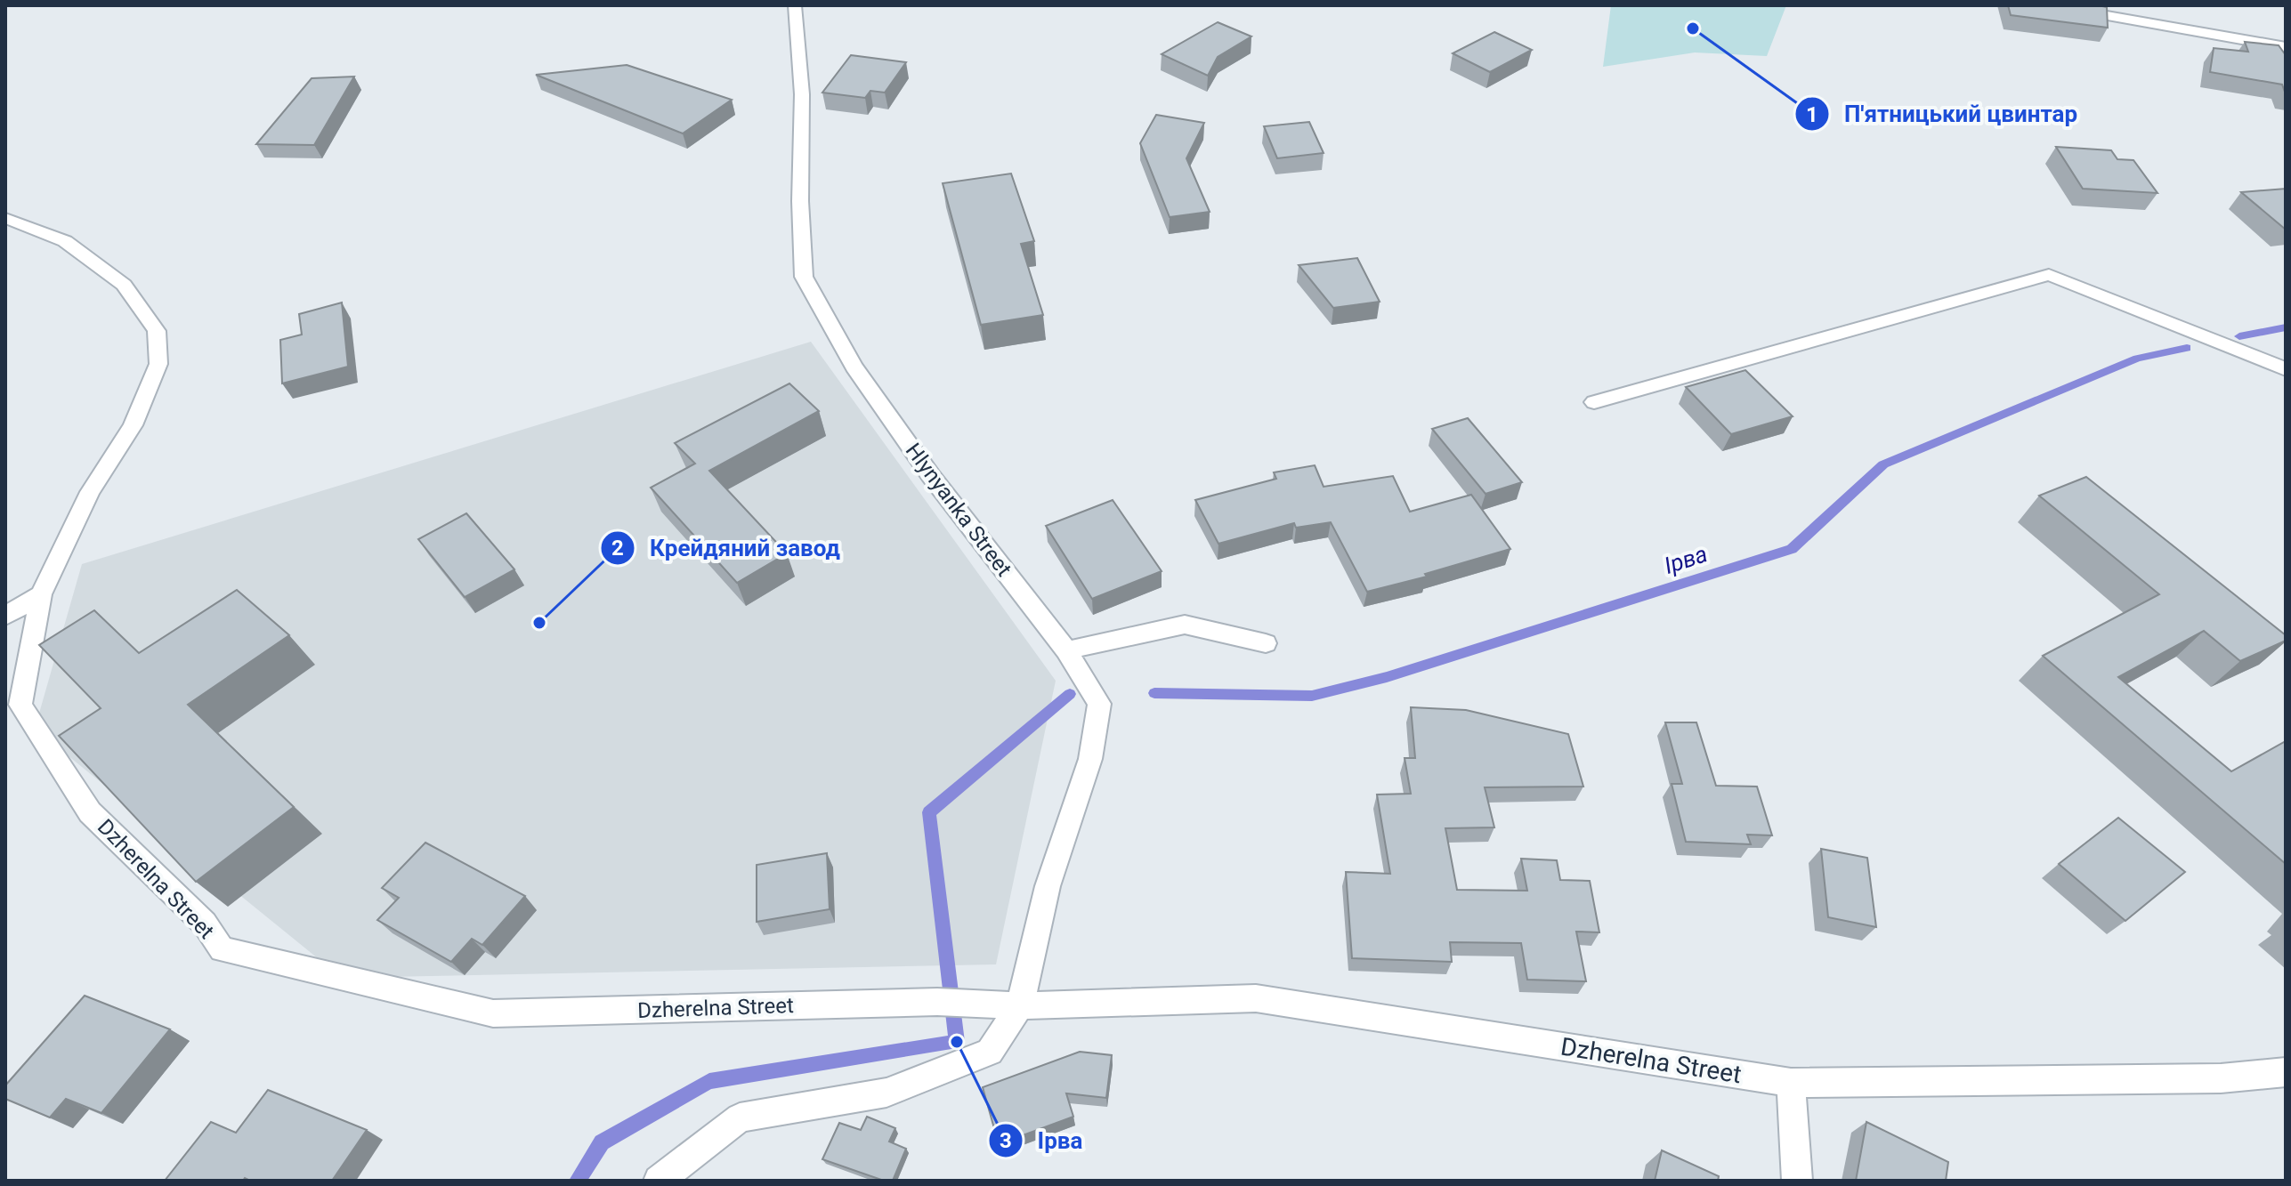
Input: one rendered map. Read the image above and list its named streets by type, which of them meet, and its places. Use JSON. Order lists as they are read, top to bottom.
{
  "streets": {
    "street": ["Hlynyanka Street", "Dzherelna Street"]
  },
  "crossings": [
    ["Hlynyanka Street", "Dzherelna Street"]
  ],
  "water": ["Ірва"],
  "places": ["П'ятницький цвинтар", "Крейдяний завод", "Ірва"]
}
